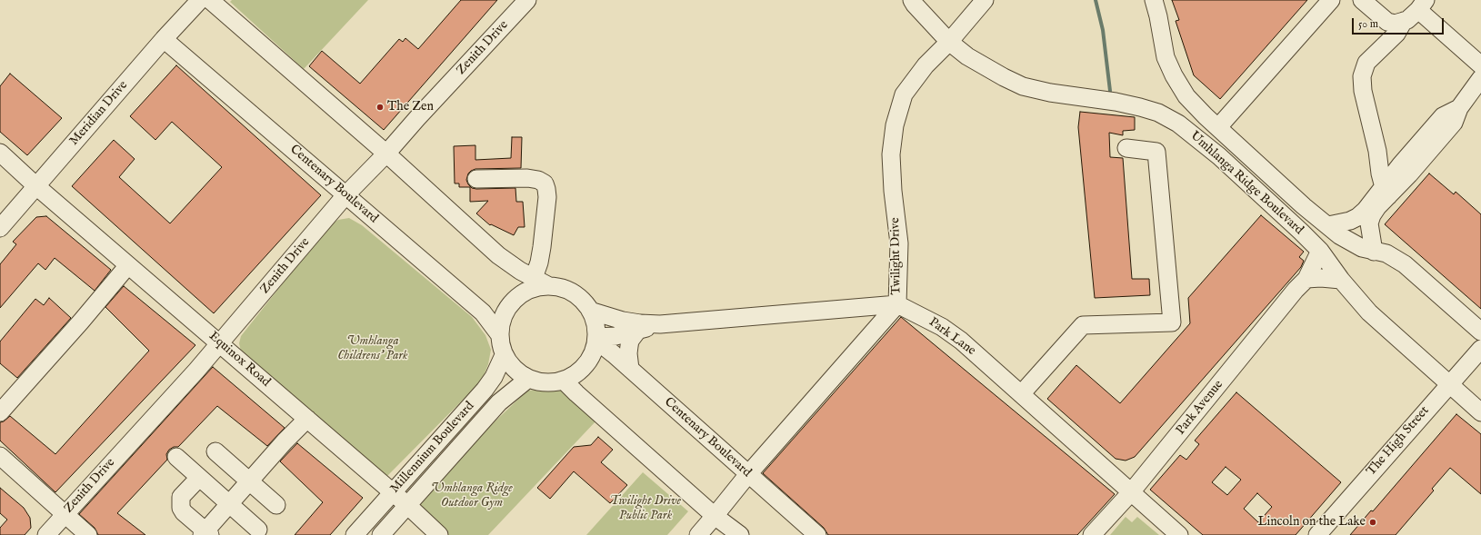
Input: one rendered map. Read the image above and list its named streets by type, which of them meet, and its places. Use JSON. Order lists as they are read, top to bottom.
{
  "streets": {
    "street": [
      "Zenith Drive",
      "Meridian Drive",
      "Umhlanga Ridge Boulevard",
      "Centenary Boulevard",
      "Twilight Drive",
      "Park Lane",
      "Equinox Road",
      "Park Avenue",
      "The High Street",
      "Millennium Boulevard"
    ]
  },
  "crossings": [
    ["Zenith Drive", "Centenary Boulevard"],
    ["Zenith Drive", "Equinox Road"],
    ["Meridian Drive", "Centenary Boulevard"],
    ["Meridian Drive", "Equinox Road"],
    ["Umhlanga Ridge Boulevard", "Twilight Drive"],
    ["Umhlanga Ridge Boulevard", "Park Avenue"],
    ["Umhlanga Ridge Boulevard", "The High Street"],
    ["Centenary Boulevard", "Twilight Drive"],
    ["Centenary Boulevard", "Park Lane"],
    ["Centenary Boulevard", "Millennium Boulevard"],
    ["Twilight Drive", "Park Lane"],
    ["Park Lane", "Park Avenue"],
    ["Park Lane", "Millennium Boulevard"],
    ["Equinox Road", "Millennium Boulevard"]
  ],
  "parks": ["Umhlanga Childrens' Park", "Umhlanga Ridge Outdoor Gym", "Twilight Drive Public Park"],
  "places": ["The Zen", "Lincoln on the Lake"],
  "scale_bar": "50 m"
}
